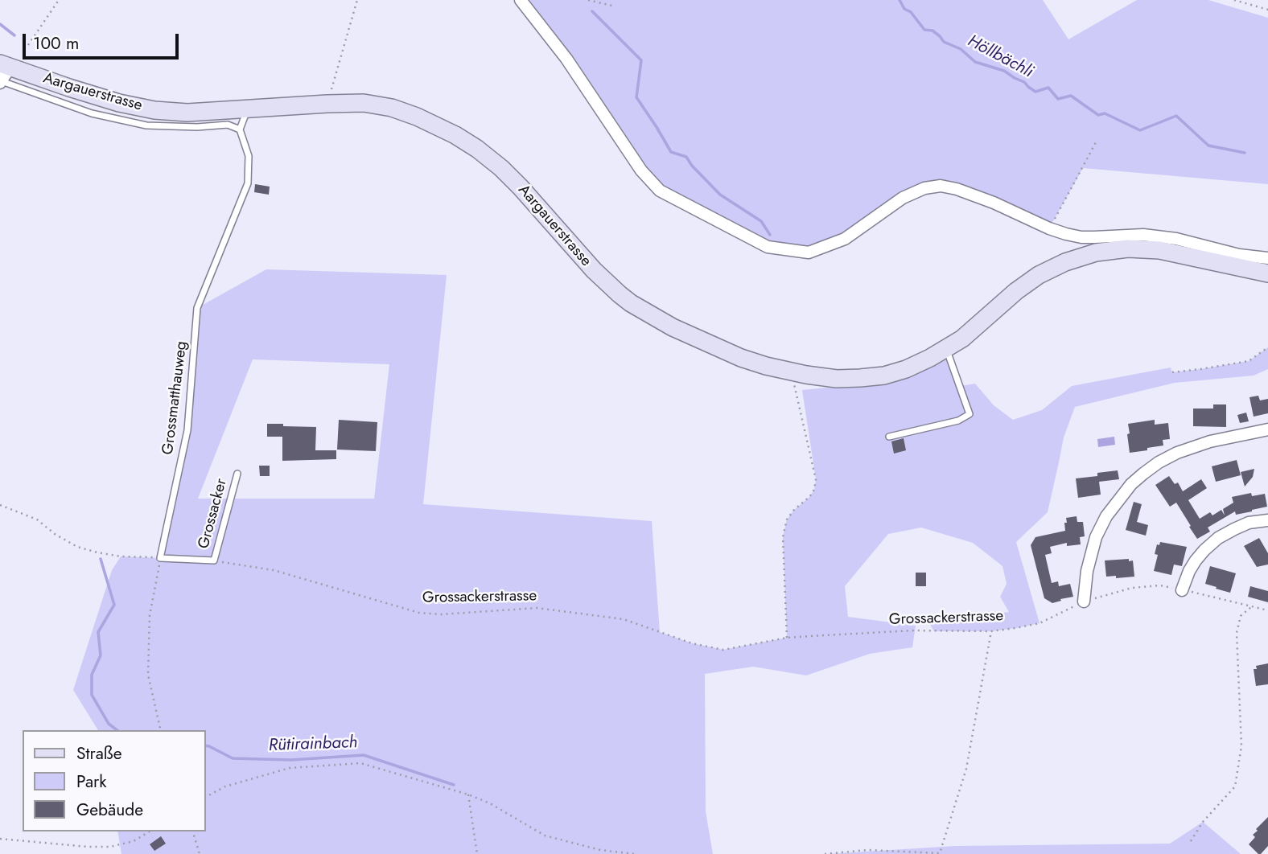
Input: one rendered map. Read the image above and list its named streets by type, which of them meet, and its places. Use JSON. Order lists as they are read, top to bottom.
{
  "streets": {
    "main road": ["Aargauerstrasse"],
    "lane": ["Grossmatthauweg", "Grossacker"],
    "path": ["Grossackerstrasse"]
  },
  "crossings": [
    ["Grossacker", "Grossackerstrasse"]
  ],
  "water": ["Höllbächli", "Rütirainbach"],
  "legend": ["Straße", "Park", "Gebäude"],
  "scale_bar": "100 m"
}
